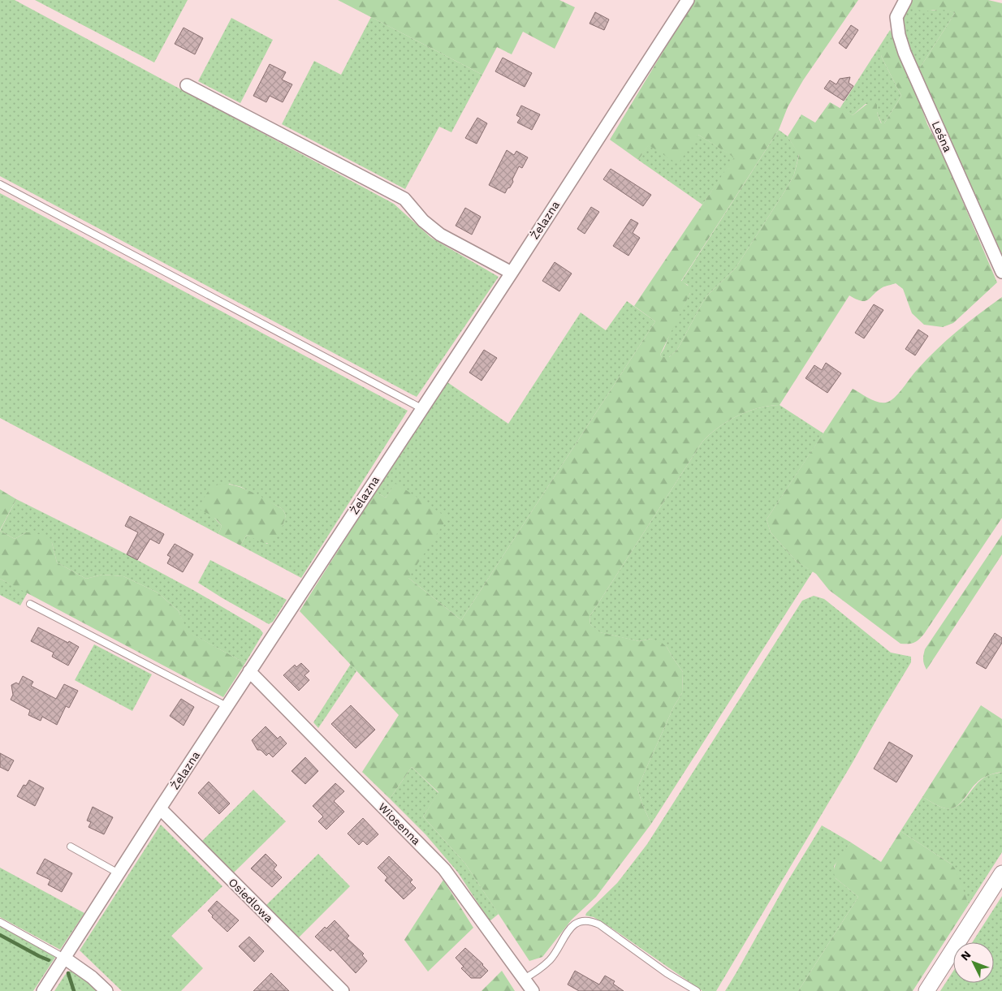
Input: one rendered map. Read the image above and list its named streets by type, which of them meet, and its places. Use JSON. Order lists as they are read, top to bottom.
{
  "streets": {
    "street": [
      "Leśna",
      "Żelazna",
      "Wiosenna",
      "Osiedlowa"
    ]
  },
  "crossings": [
    ["Żelazna", "Wiosenna"],
    ["Żelazna", "Osiedlowa"]
  ],
  "north": "top left"
}
